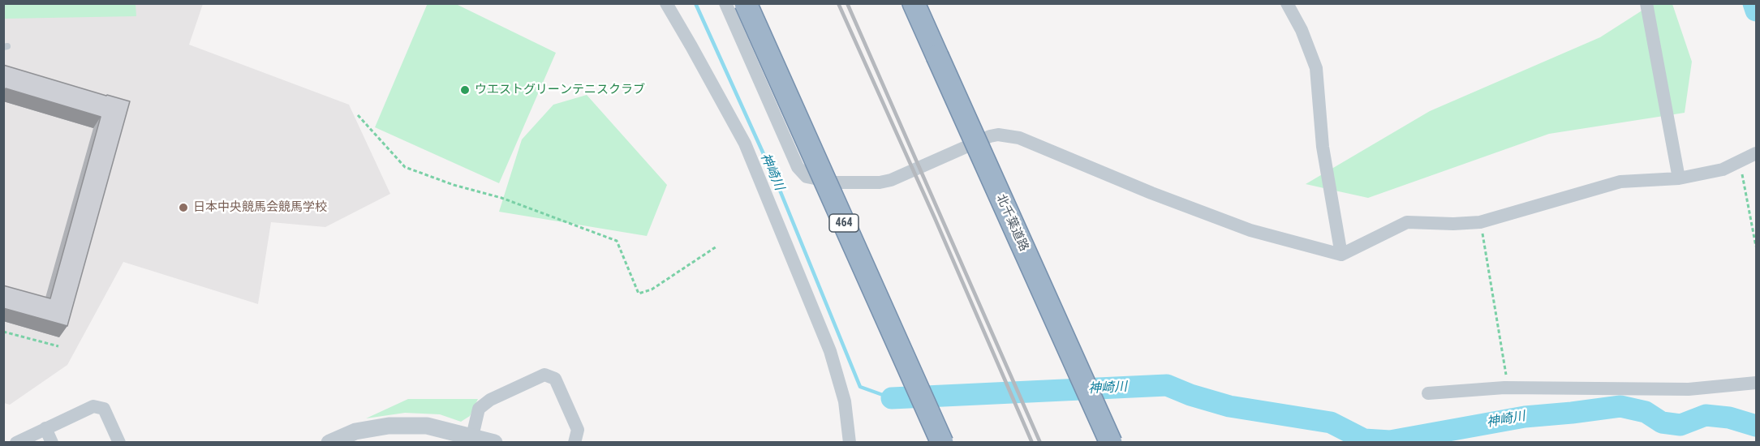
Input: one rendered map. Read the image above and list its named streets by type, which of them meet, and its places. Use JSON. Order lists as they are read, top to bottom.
{
  "streets": {
    "highway": ["464", "北千葉道路"]
  },
  "water": ["神崎川"],
  "places": ["ウエストグリーンテニスクラブ", "日本中央競馬会競馬学校"]
}
